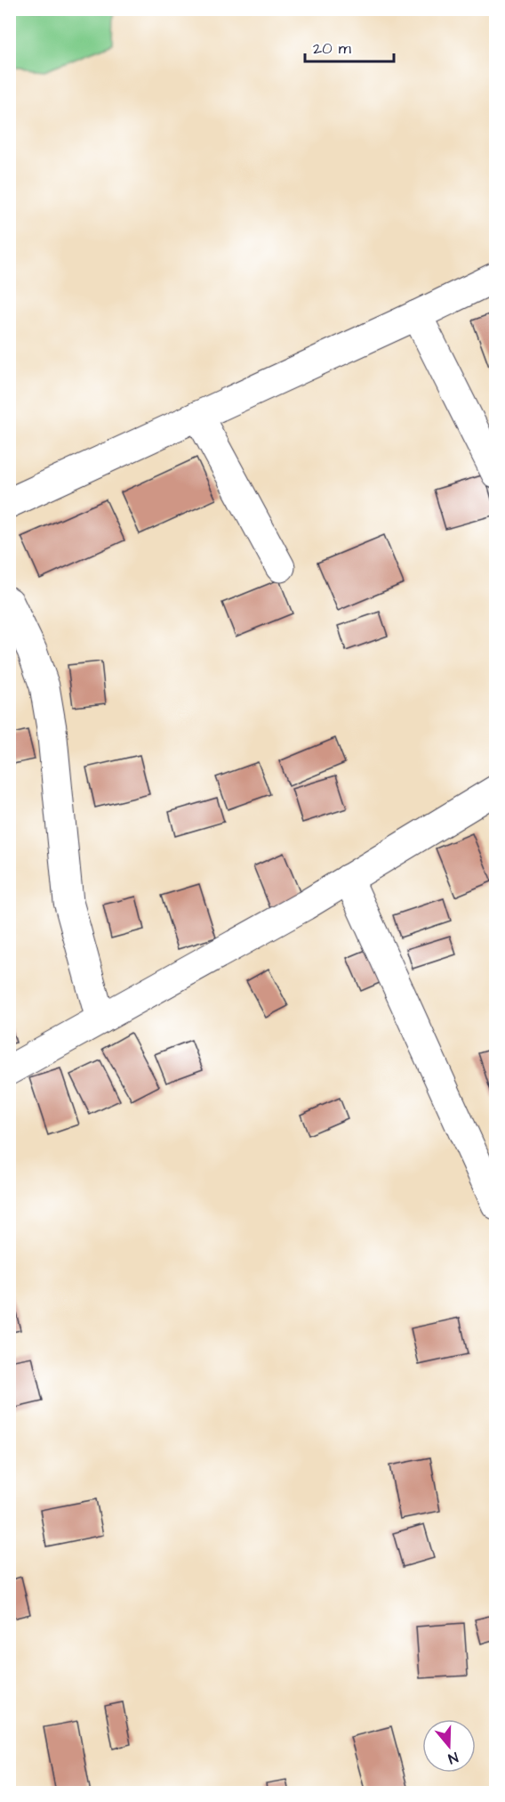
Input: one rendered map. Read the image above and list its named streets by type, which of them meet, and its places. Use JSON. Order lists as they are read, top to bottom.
{
  "scale_bar": "20 m",
  "north": "bottom"
}
